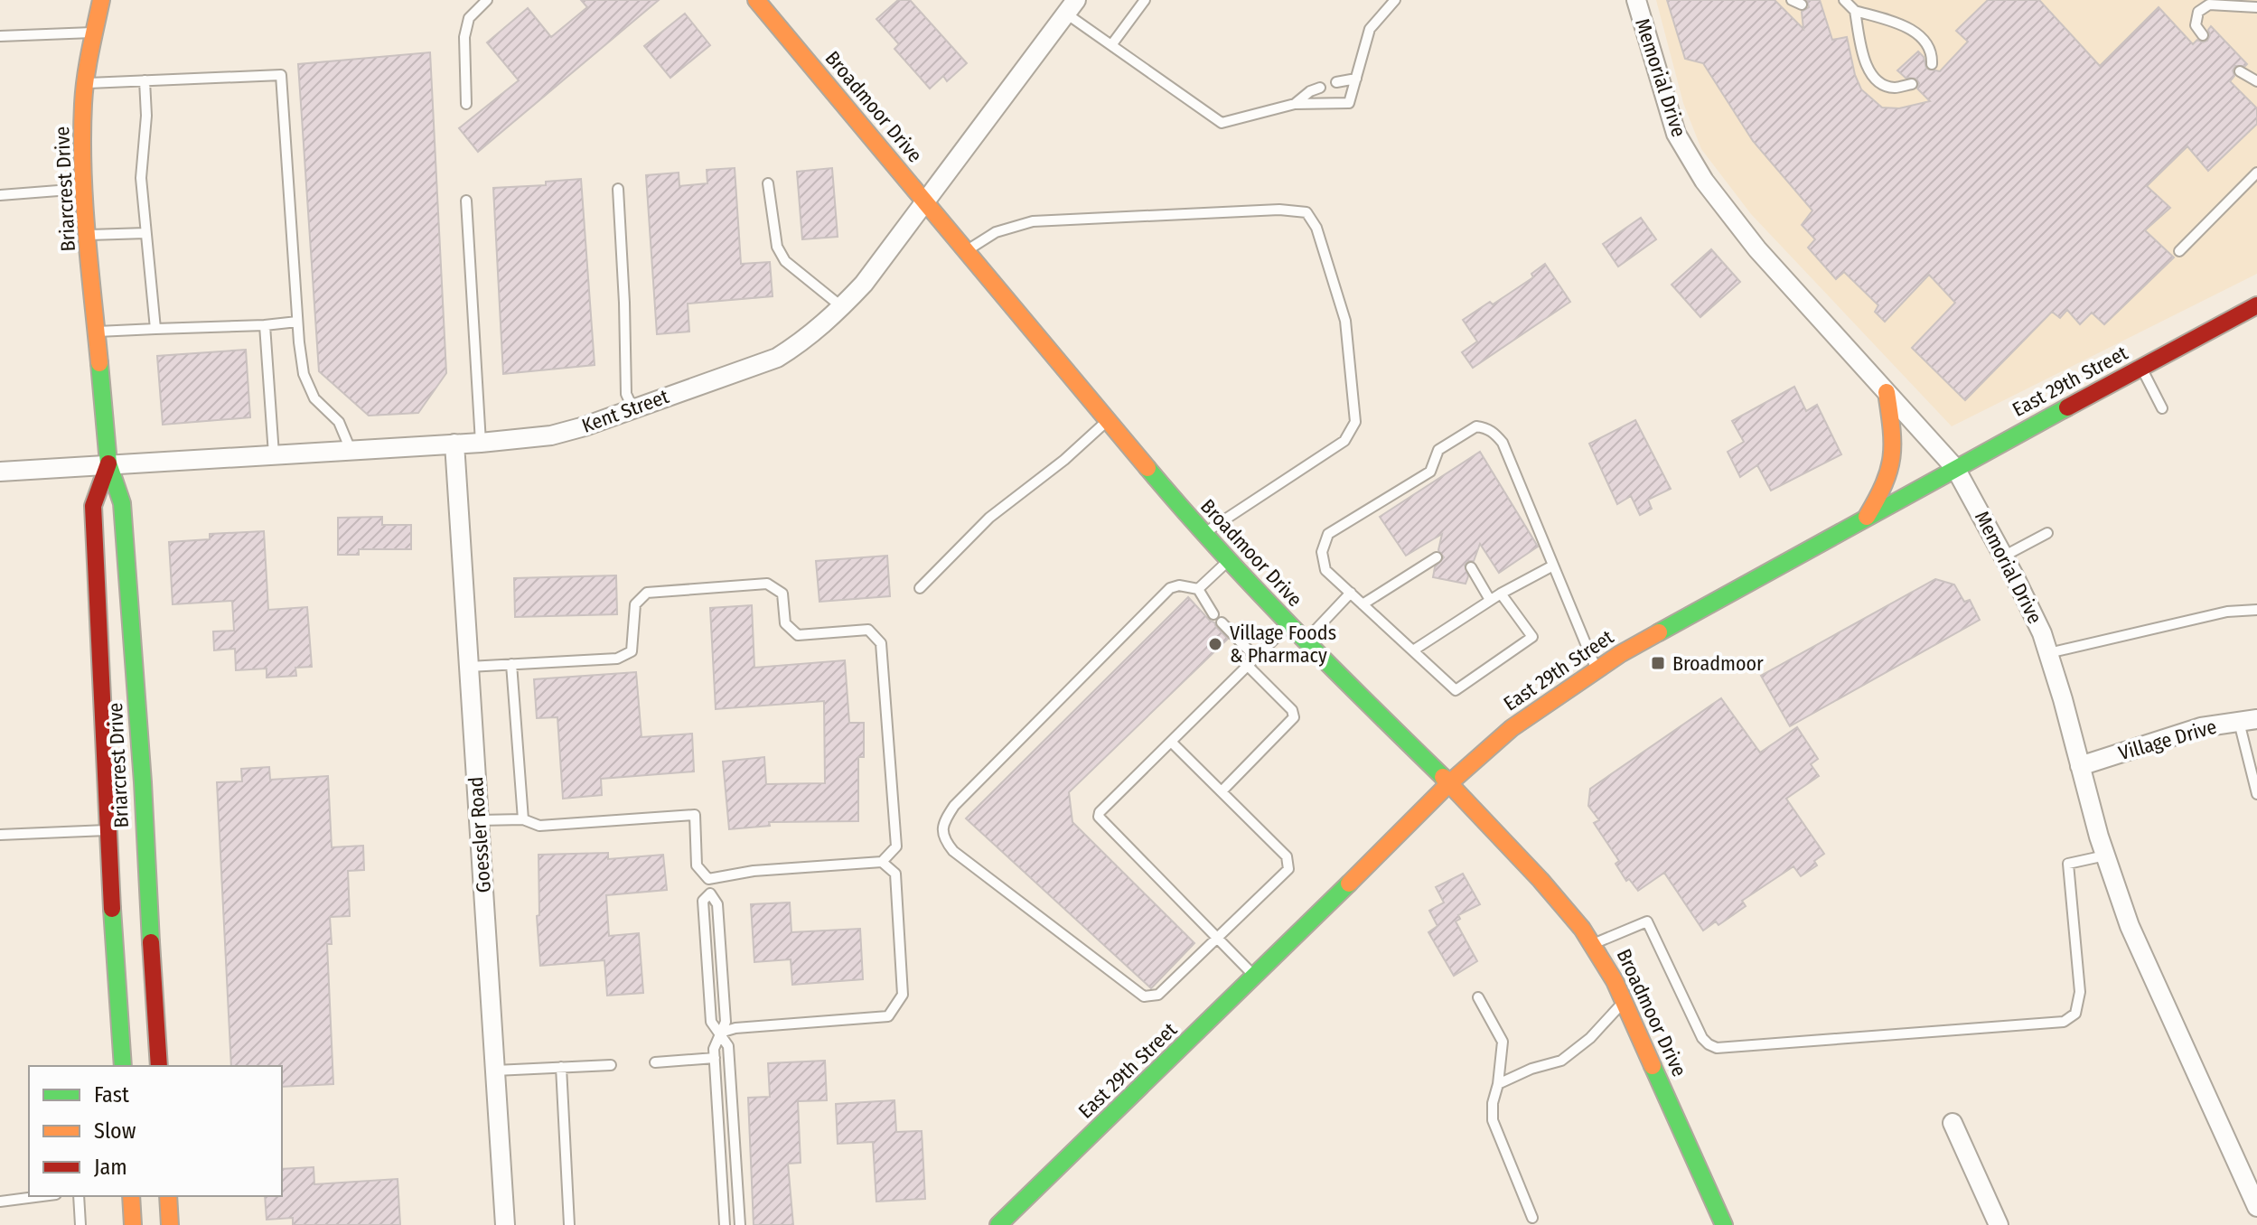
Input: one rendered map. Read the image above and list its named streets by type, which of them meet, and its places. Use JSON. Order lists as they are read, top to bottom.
{
  "streets": {
    "main road": ["Broadmoor Drive", "Briarcrest Drive", "East 29th Street"],
    "street": [
      "Memorial Drive",
      "Kent Street",
      "Village Drive",
      "Goessler Road"
    ]
  },
  "crossings": [
    ["Memorial Drive", "East 29th Street"],
    ["Memorial Drive", "Village Drive"],
    ["Broadmoor Drive", "East 29th Street"],
    ["Broadmoor Drive", "Kent Street"],
    ["Briarcrest Drive", "Kent Street"],
    ["Kent Street", "Goessler Road"]
  ],
  "places": {
    "other": ["Village Foods & Pharmacy"],
    "transit": ["Broadmoor"]
  },
  "legend": ["Fast", "Slow", "Jam"]
}
